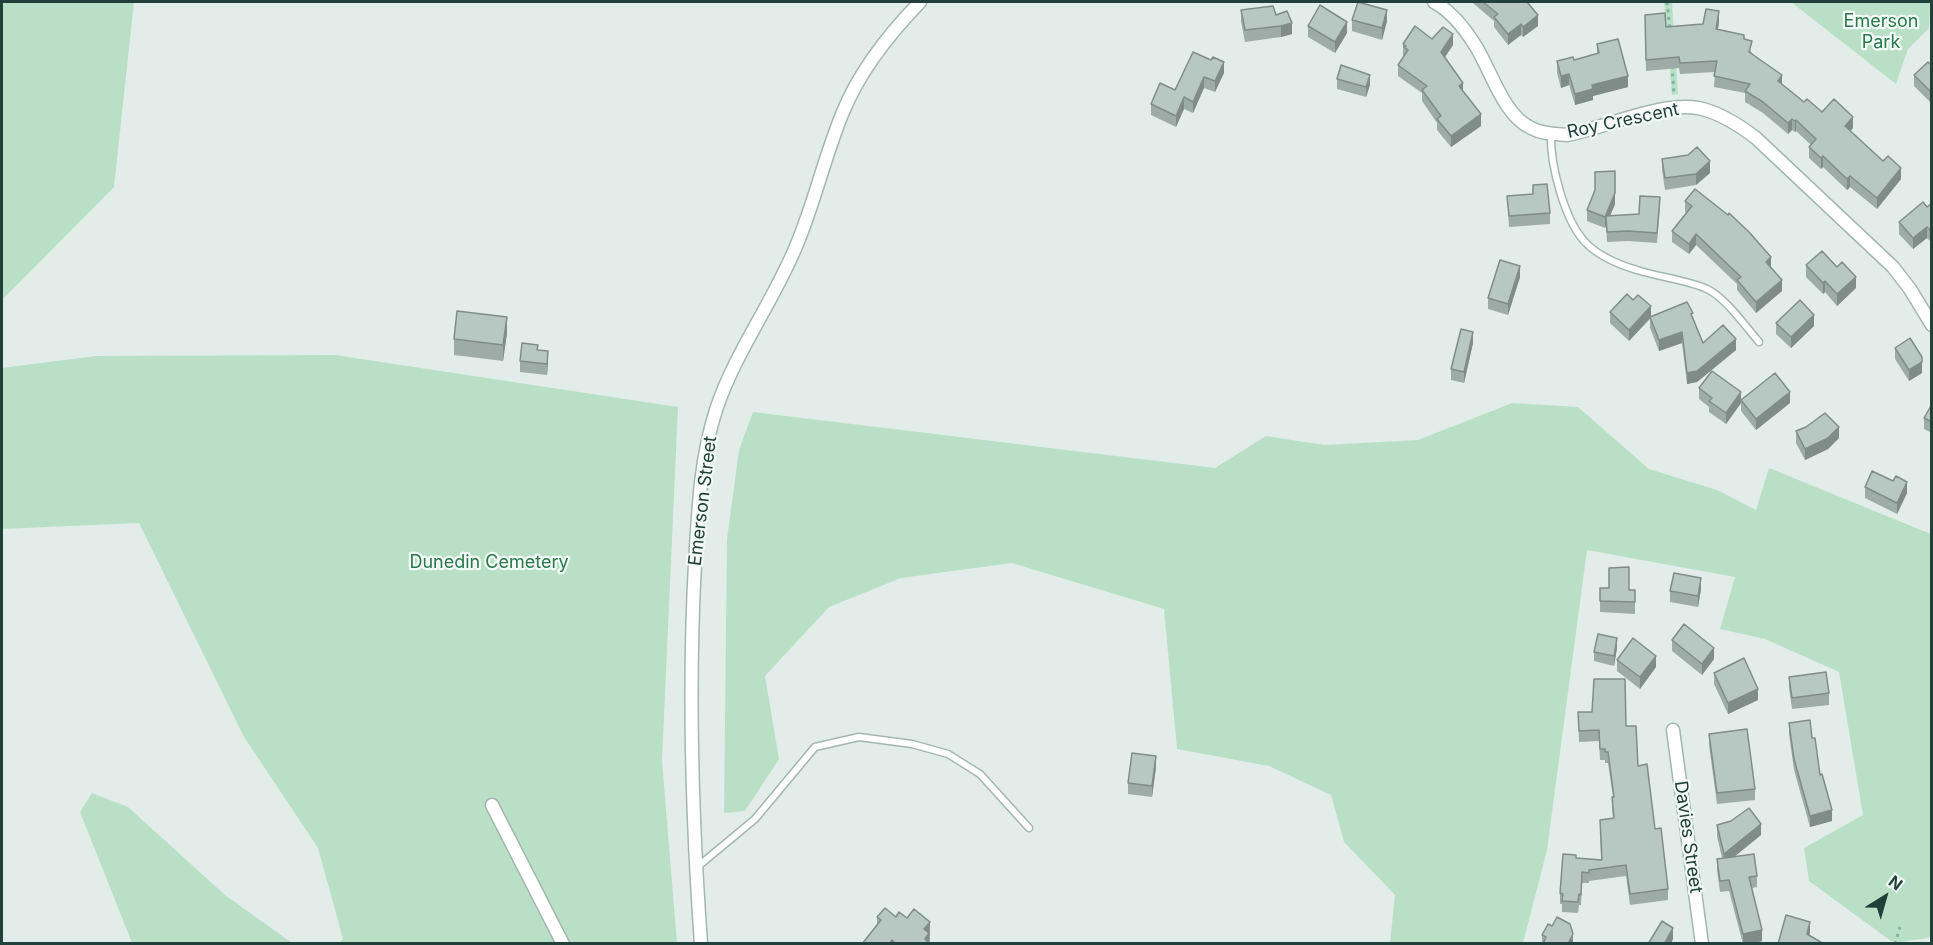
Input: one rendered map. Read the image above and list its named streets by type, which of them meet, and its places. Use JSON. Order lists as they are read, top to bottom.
{
  "streets": {
    "street": ["Roy Crescent", "Emerson Street", "Davies Street"]
  },
  "parks": ["Emerson Park", "Dunedin Cemetery"],
  "north": "top right"
}
